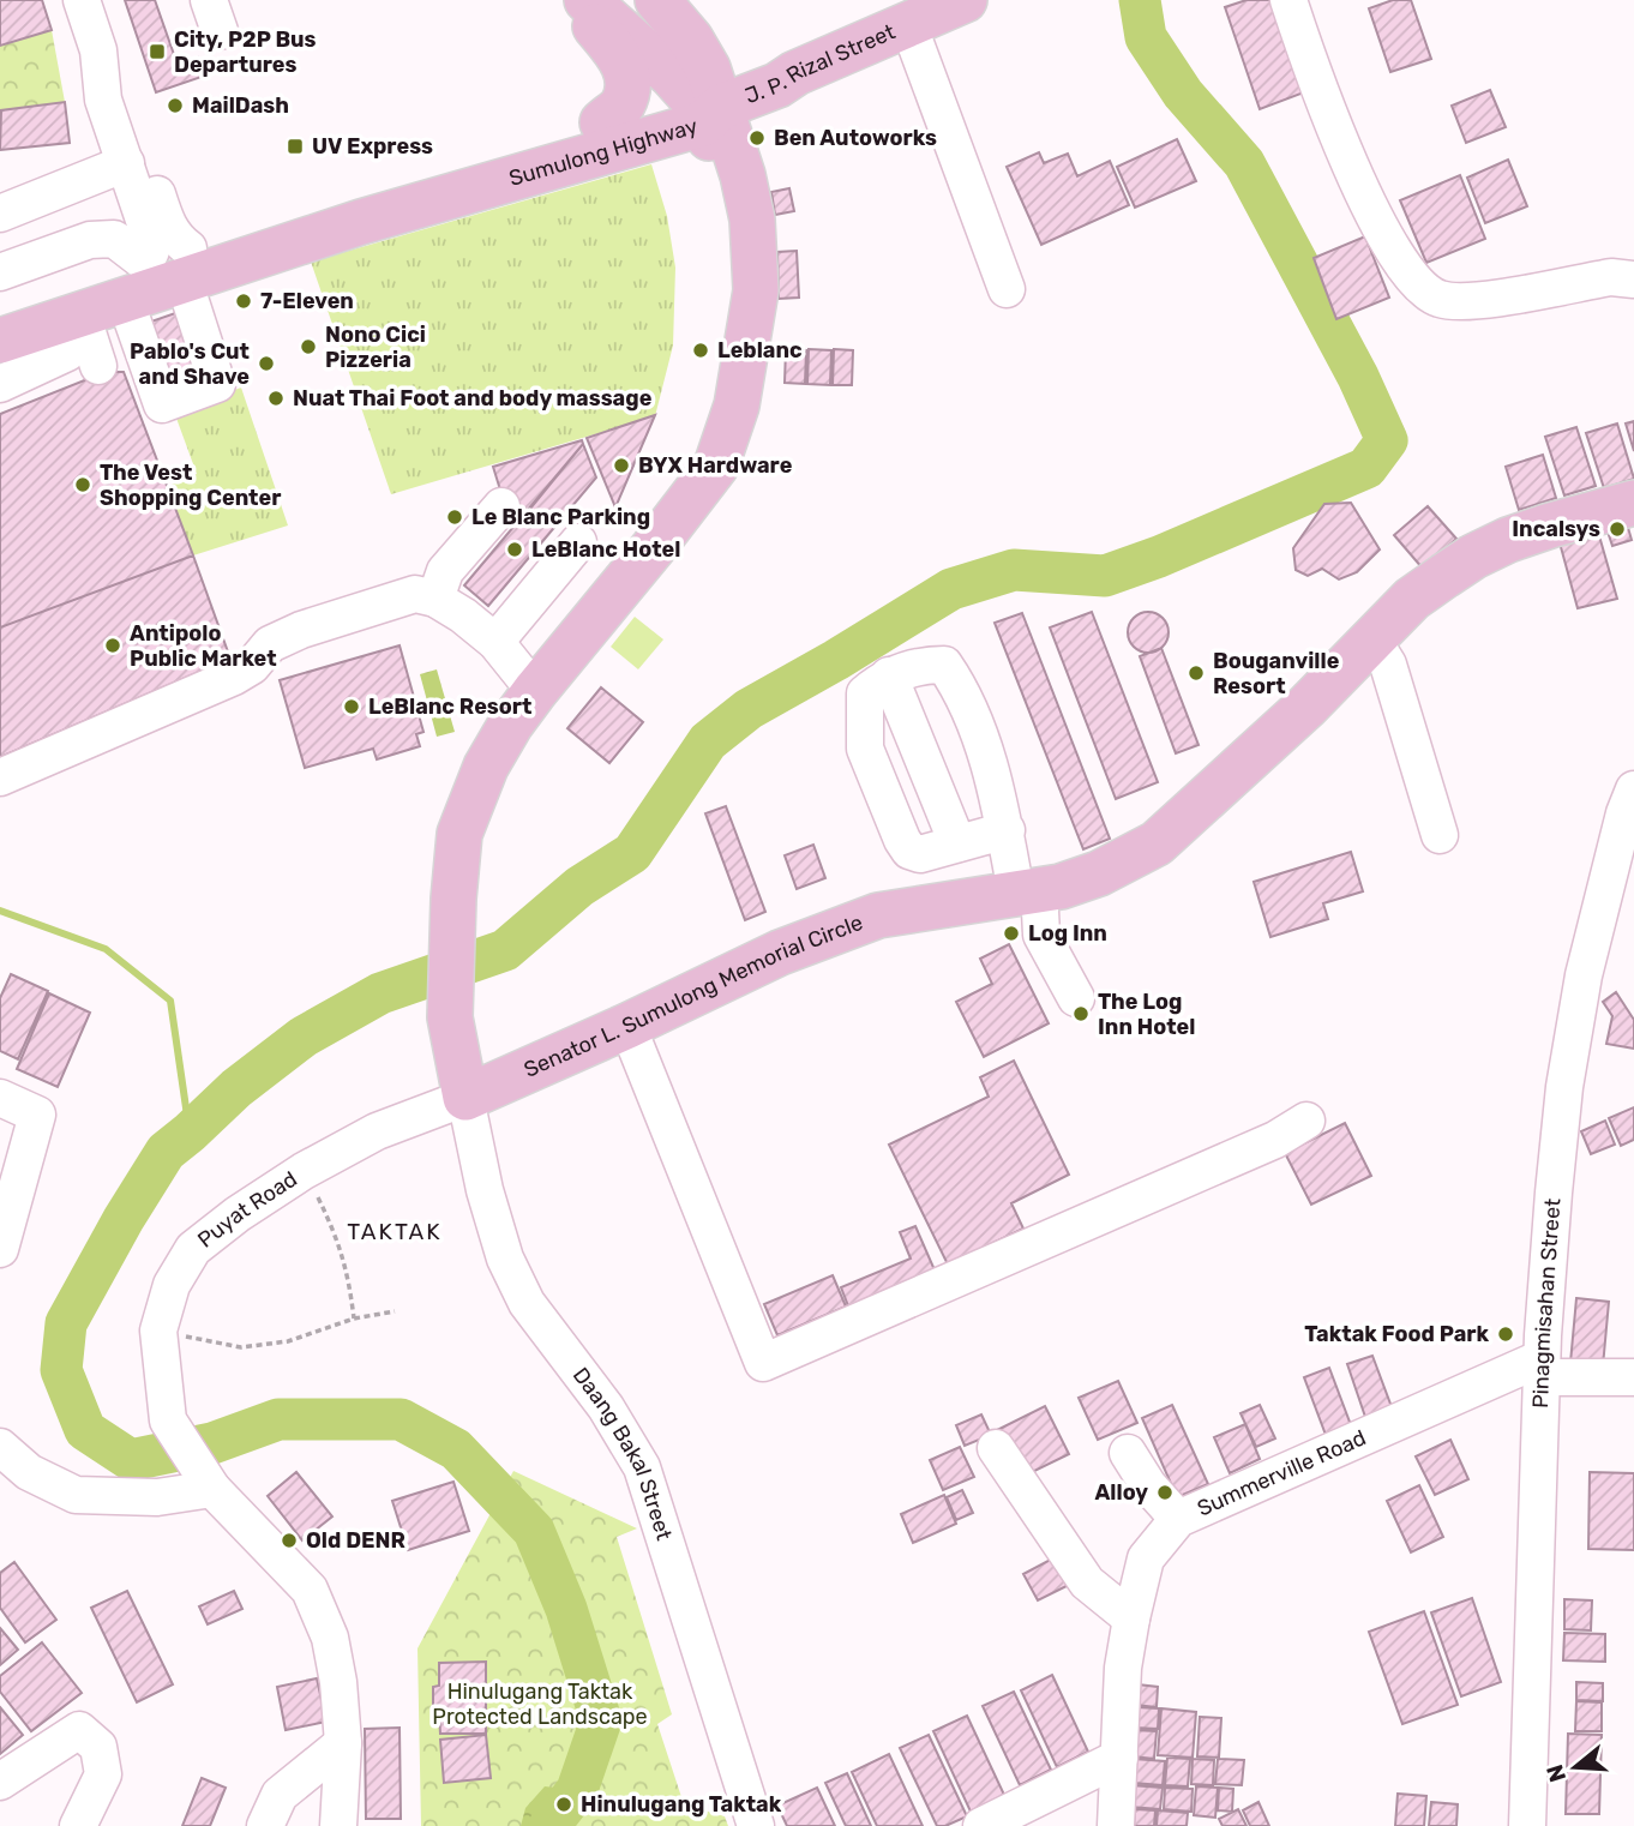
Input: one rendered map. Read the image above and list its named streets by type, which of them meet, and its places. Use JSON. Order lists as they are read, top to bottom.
{
  "streets": {
    "main road": ["J. P. Rizal Street", "Sumulong Highway", "Senator L. Sumulong Memorial Circle"],
    "street": [
      "Puyat Road",
      "Pinagmisahan Street",
      "Daang Bakal Street",
      "Summerville Road"
    ]
  },
  "crossings": [
    ["J. P. Rizal Street", "Sumulong Highway"],
    ["Senator L. Sumulong Memorial Circle", "Puyat Road"],
    ["Senator L. Sumulong Memorial Circle", "Daang Bakal Street"],
    ["Puyat Road", "Daang Bakal Street"],
    ["Pinagmisahan Street", "Summerville Road"]
  ],
  "districts": ["TAKTAK"],
  "parks": ["Hinulugang Taktak Protected Landscape"],
  "places": {
    "transit": ["City, P2P Bus Departures", "UV Express"],
    "other": [
      "MailDash",
      "Ben Autoworks",
      "7-Eleven",
      "Nono Cici Pizzeria",
      "Leblanc",
      "Pablo's Cut and Shave",
      "Nuat Thai Foot and body massage",
      "BYX Hardware",
      "The Vest Shopping Center",
      "Le Blanc Parking",
      "Incalsys",
      "LeBlanc Hotel",
      "Antipolo Public Market",
      "Bouganville Resort",
      "LeBlanc Resort",
      "Log Inn",
      "The Log Inn Hotel",
      "Taktak Food Park",
      "Alloy",
      "Old DENR",
      "Hinulugang Taktak"
    ]
  },
  "north": "left"
}
